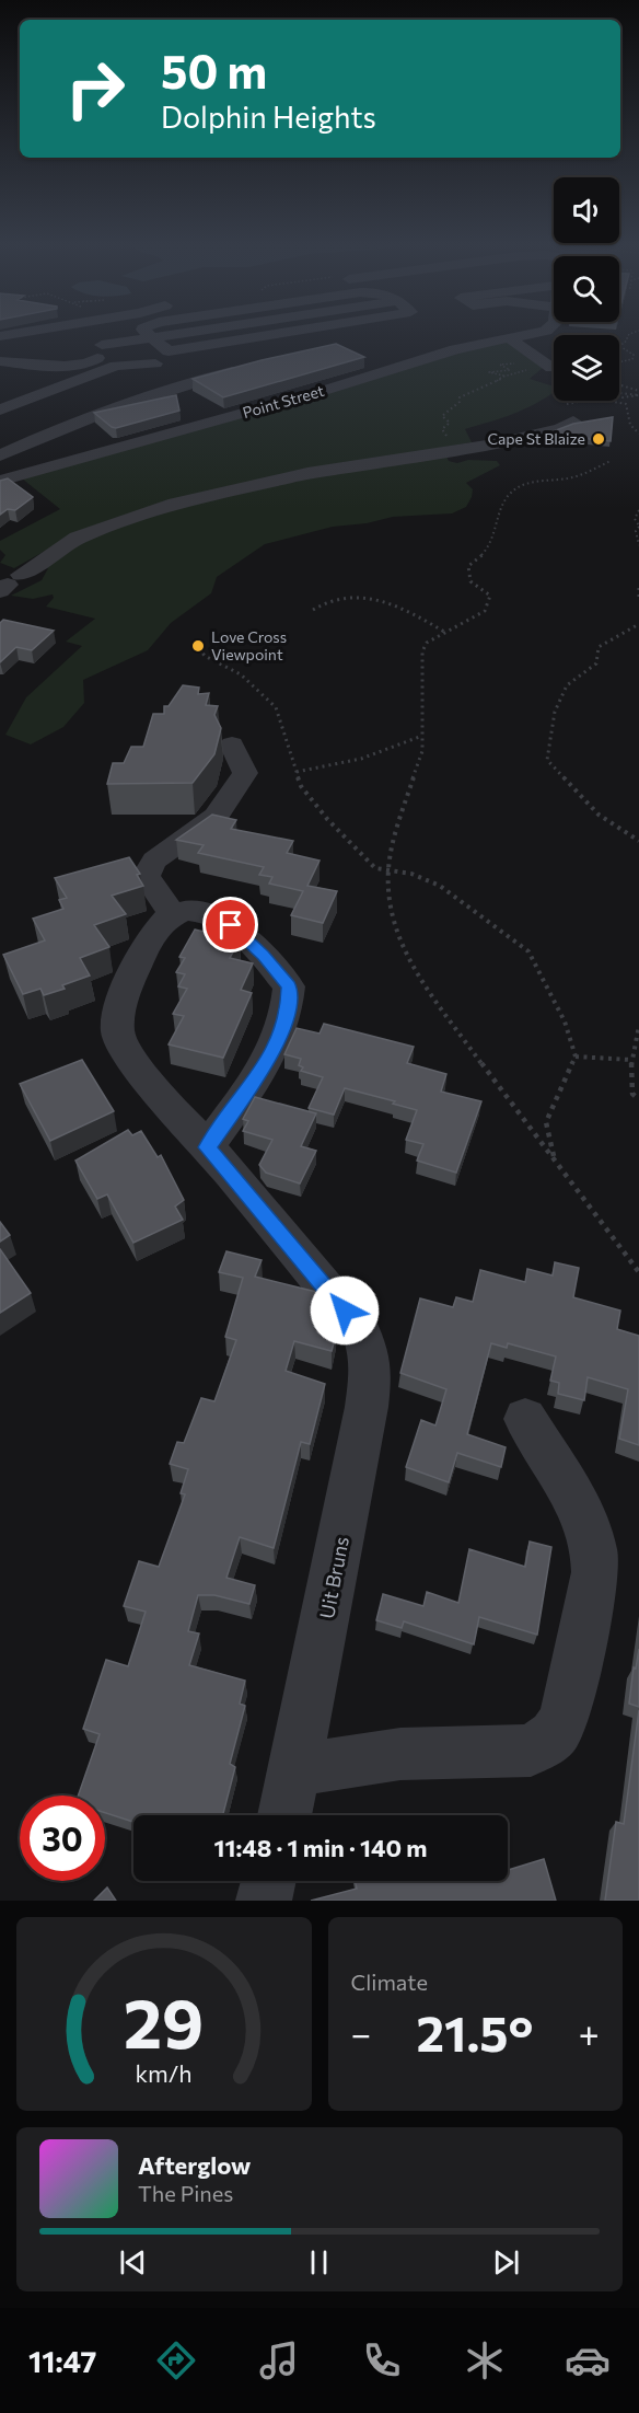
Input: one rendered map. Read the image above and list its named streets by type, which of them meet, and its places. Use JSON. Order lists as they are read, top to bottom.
{
  "streets": {
    "street": ["Point Street", "Uit Bruns"]
  },
  "places": ["Cape St Blaize", "Love Cross Viewpoint"],
  "page": {
    "turn": ["50 m", "Dolphin Heights"],
    "limit": "30",
    "trip": "11:48 · 1 min · 140 m",
    "tile": "Climate",
    "heat": ["−", "21.5°", "+"],
    "song": ["Afterglow", "The Pines"],
    "tabs": "11:47",
    "gauge": ["29", "km/h"]
  }
}
